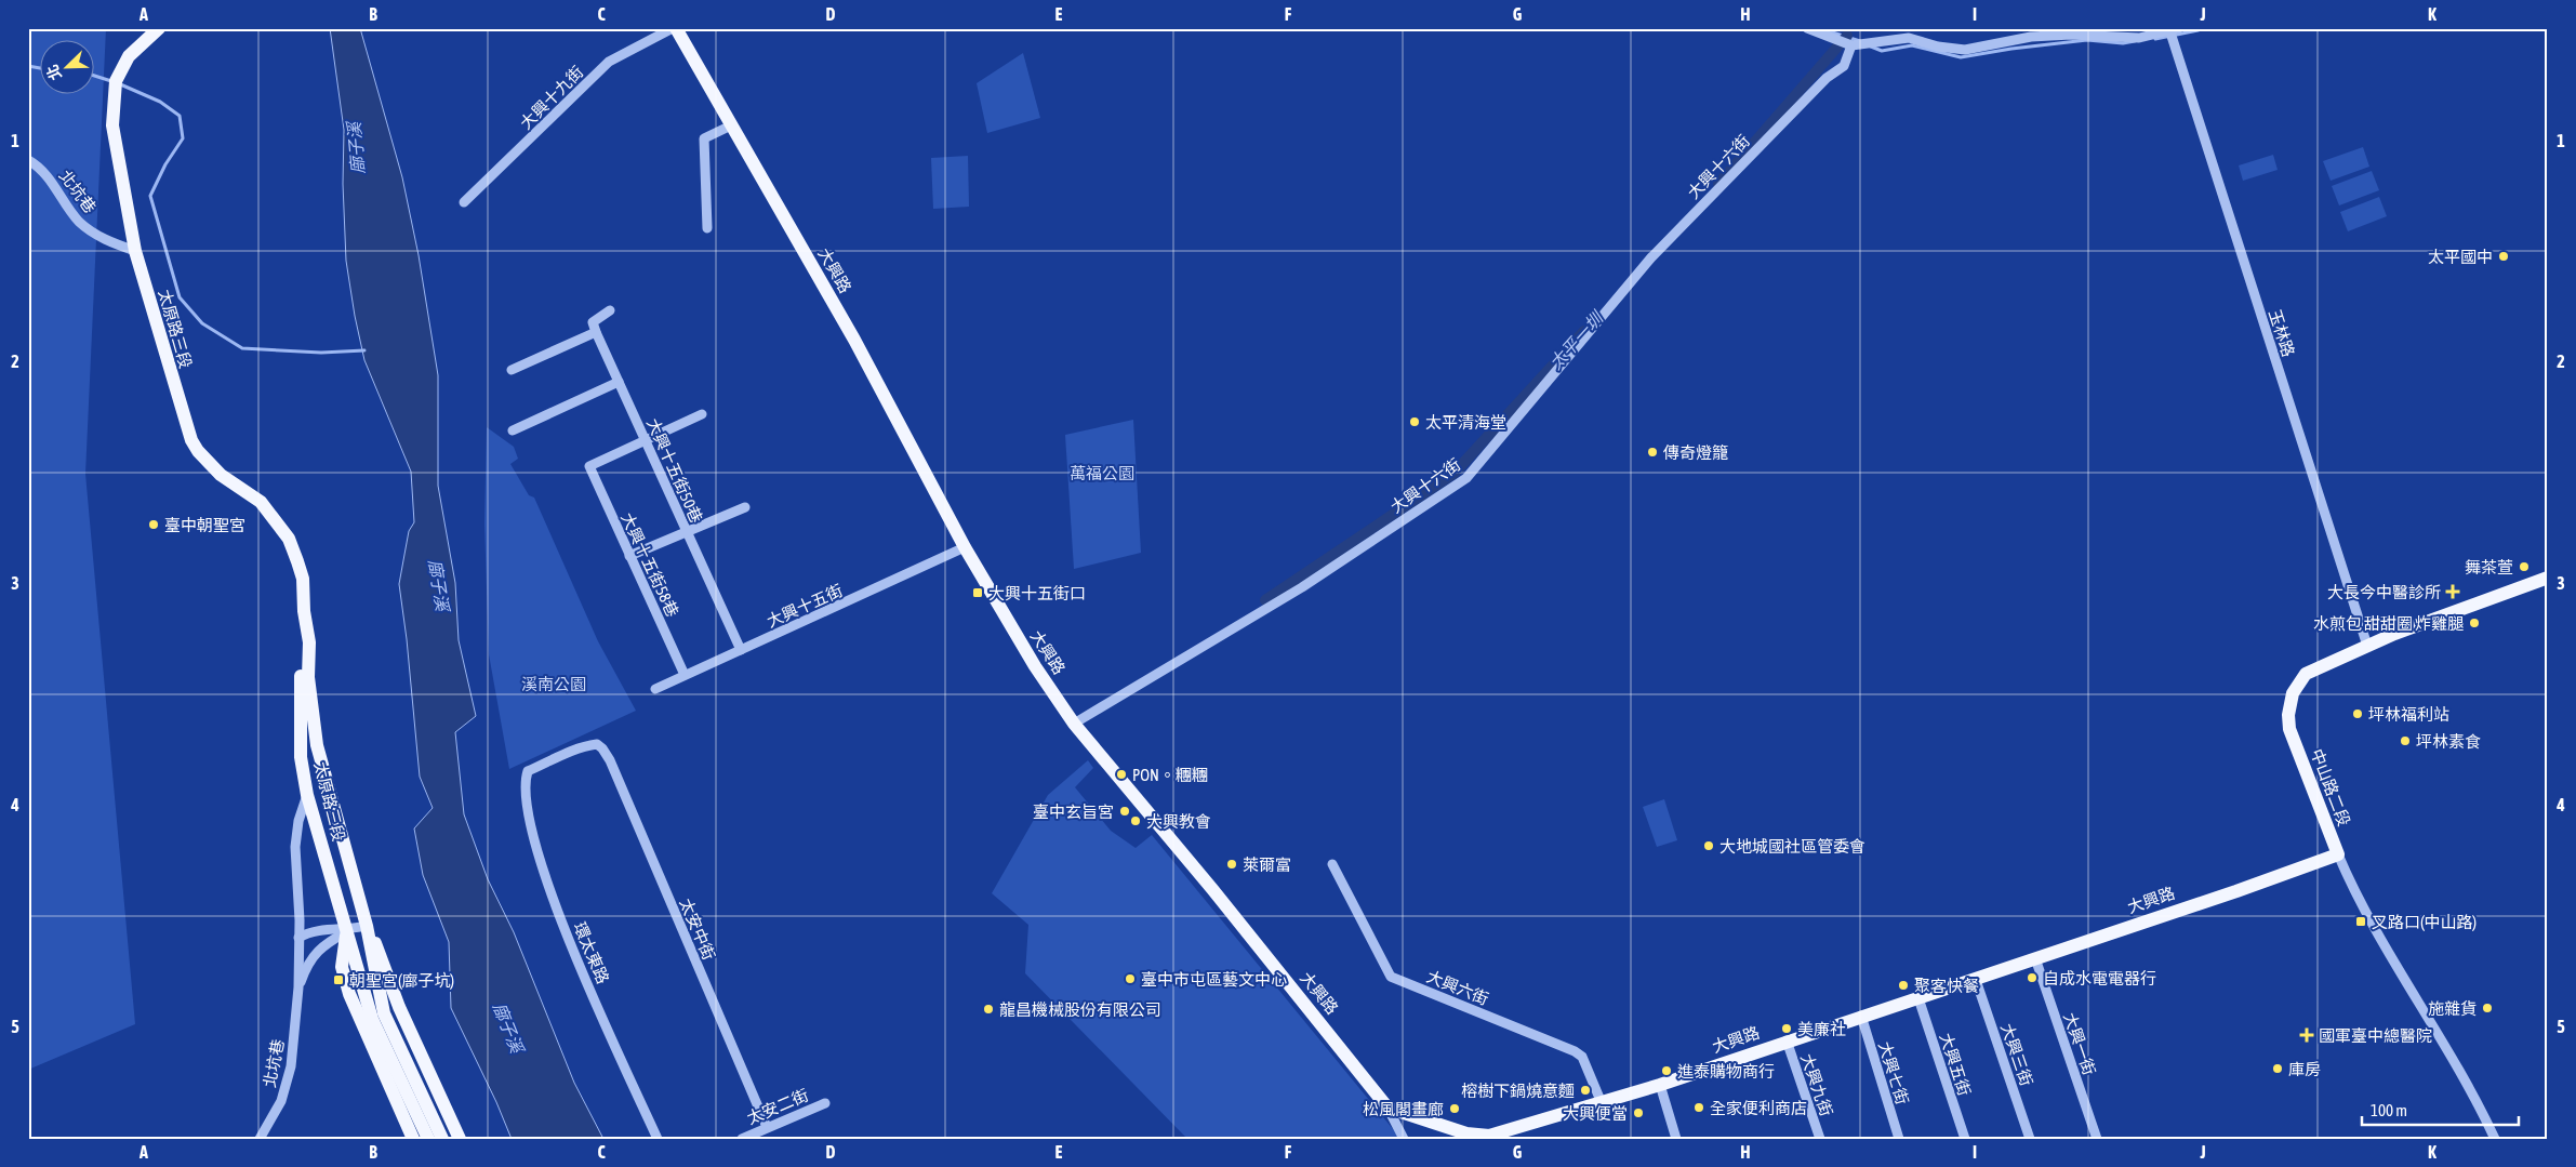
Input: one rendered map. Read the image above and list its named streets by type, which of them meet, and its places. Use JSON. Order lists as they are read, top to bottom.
{
  "streets": {
    "main road": ["大興路", "太原路三段", "中山路二段"],
    "street": [
      "大興十九街",
      "大興十六街",
      "北坑巷",
      "玉林路",
      "大興十五街50巷",
      "大興十五街58巷",
      "大興十五街",
      "太安中街",
      "環太東路",
      "大興六街",
      "大興一街",
      "大興三街",
      "大興五街",
      "大興七街",
      "大興九街",
      "太安二街"
    ]
  },
  "crossings": [
    ["大興十九街", "大興路"],
    ["大興十六街", "大興路"],
    ["北坑巷", "太原路三段"],
    ["大興路", "大興十五街"],
    ["大興路", "中山路二段"],
    ["大興路", "大興六街"],
    ["大興路", "大興一街"],
    ["大興路", "大興三街"],
    ["大興路", "大興五街"],
    ["大興路", "大興七街"],
    ["大興路", "大興九街"],
    ["玉林路", "中山路二段"],
    ["大興十五街50巷", "大興十五街58巷"],
    ["大興十五街50巷", "大興十五街"],
    ["大興十五街58巷", "大興十五街"],
    ["太安中街", "環太東路"],
    ["太安中街", "太安二街"]
  ],
  "water": ["廍子溪", "太平一圳"],
  "parks": ["萬福公園", "溪南公園"],
  "places": {
    "other": [
      "太平國中",
      "太平清海堂",
      "傳奇燈籠",
      "臺中朝聖宮",
      "舞茶萱",
      "水煎包 甜甜圈 炸雞腿",
      "坪林福利站",
      "坪林素食",
      "PON。糰糰",
      "臺中玄旨宮",
      "大興教會",
      "大地城國社區管委會",
      "萊爾富",
      "自成水電電器行",
      "臺中市屯區藝文中心",
      "聚客快餐",
      "施雜貨",
      "龍昌機械股份有限公司",
      "美廉社",
      "庫房",
      "進泰購物商行",
      "榕樹下鍋燒意麵",
      "全家便利商店",
      "松風閣畫廊",
      "大興便當"
    ],
    "health": ["大長今中醫診所", "國軍臺中總醫院"],
    "transit": ["大興十五街口", "叉路口(中山路)", "朝聖宮(廍子坑)"]
  },
  "scale_bar": "100 m",
  "north": "bottom left",
  "grid": {
    "columns": [
      "A",
      "B",
      "C",
      "D",
      "E",
      "F",
      "G",
      "H",
      "I",
      "J",
      "K"
    ],
    "rows": [
      "1",
      "2",
      "3",
      "4",
      "5"
    ]
  }
}
